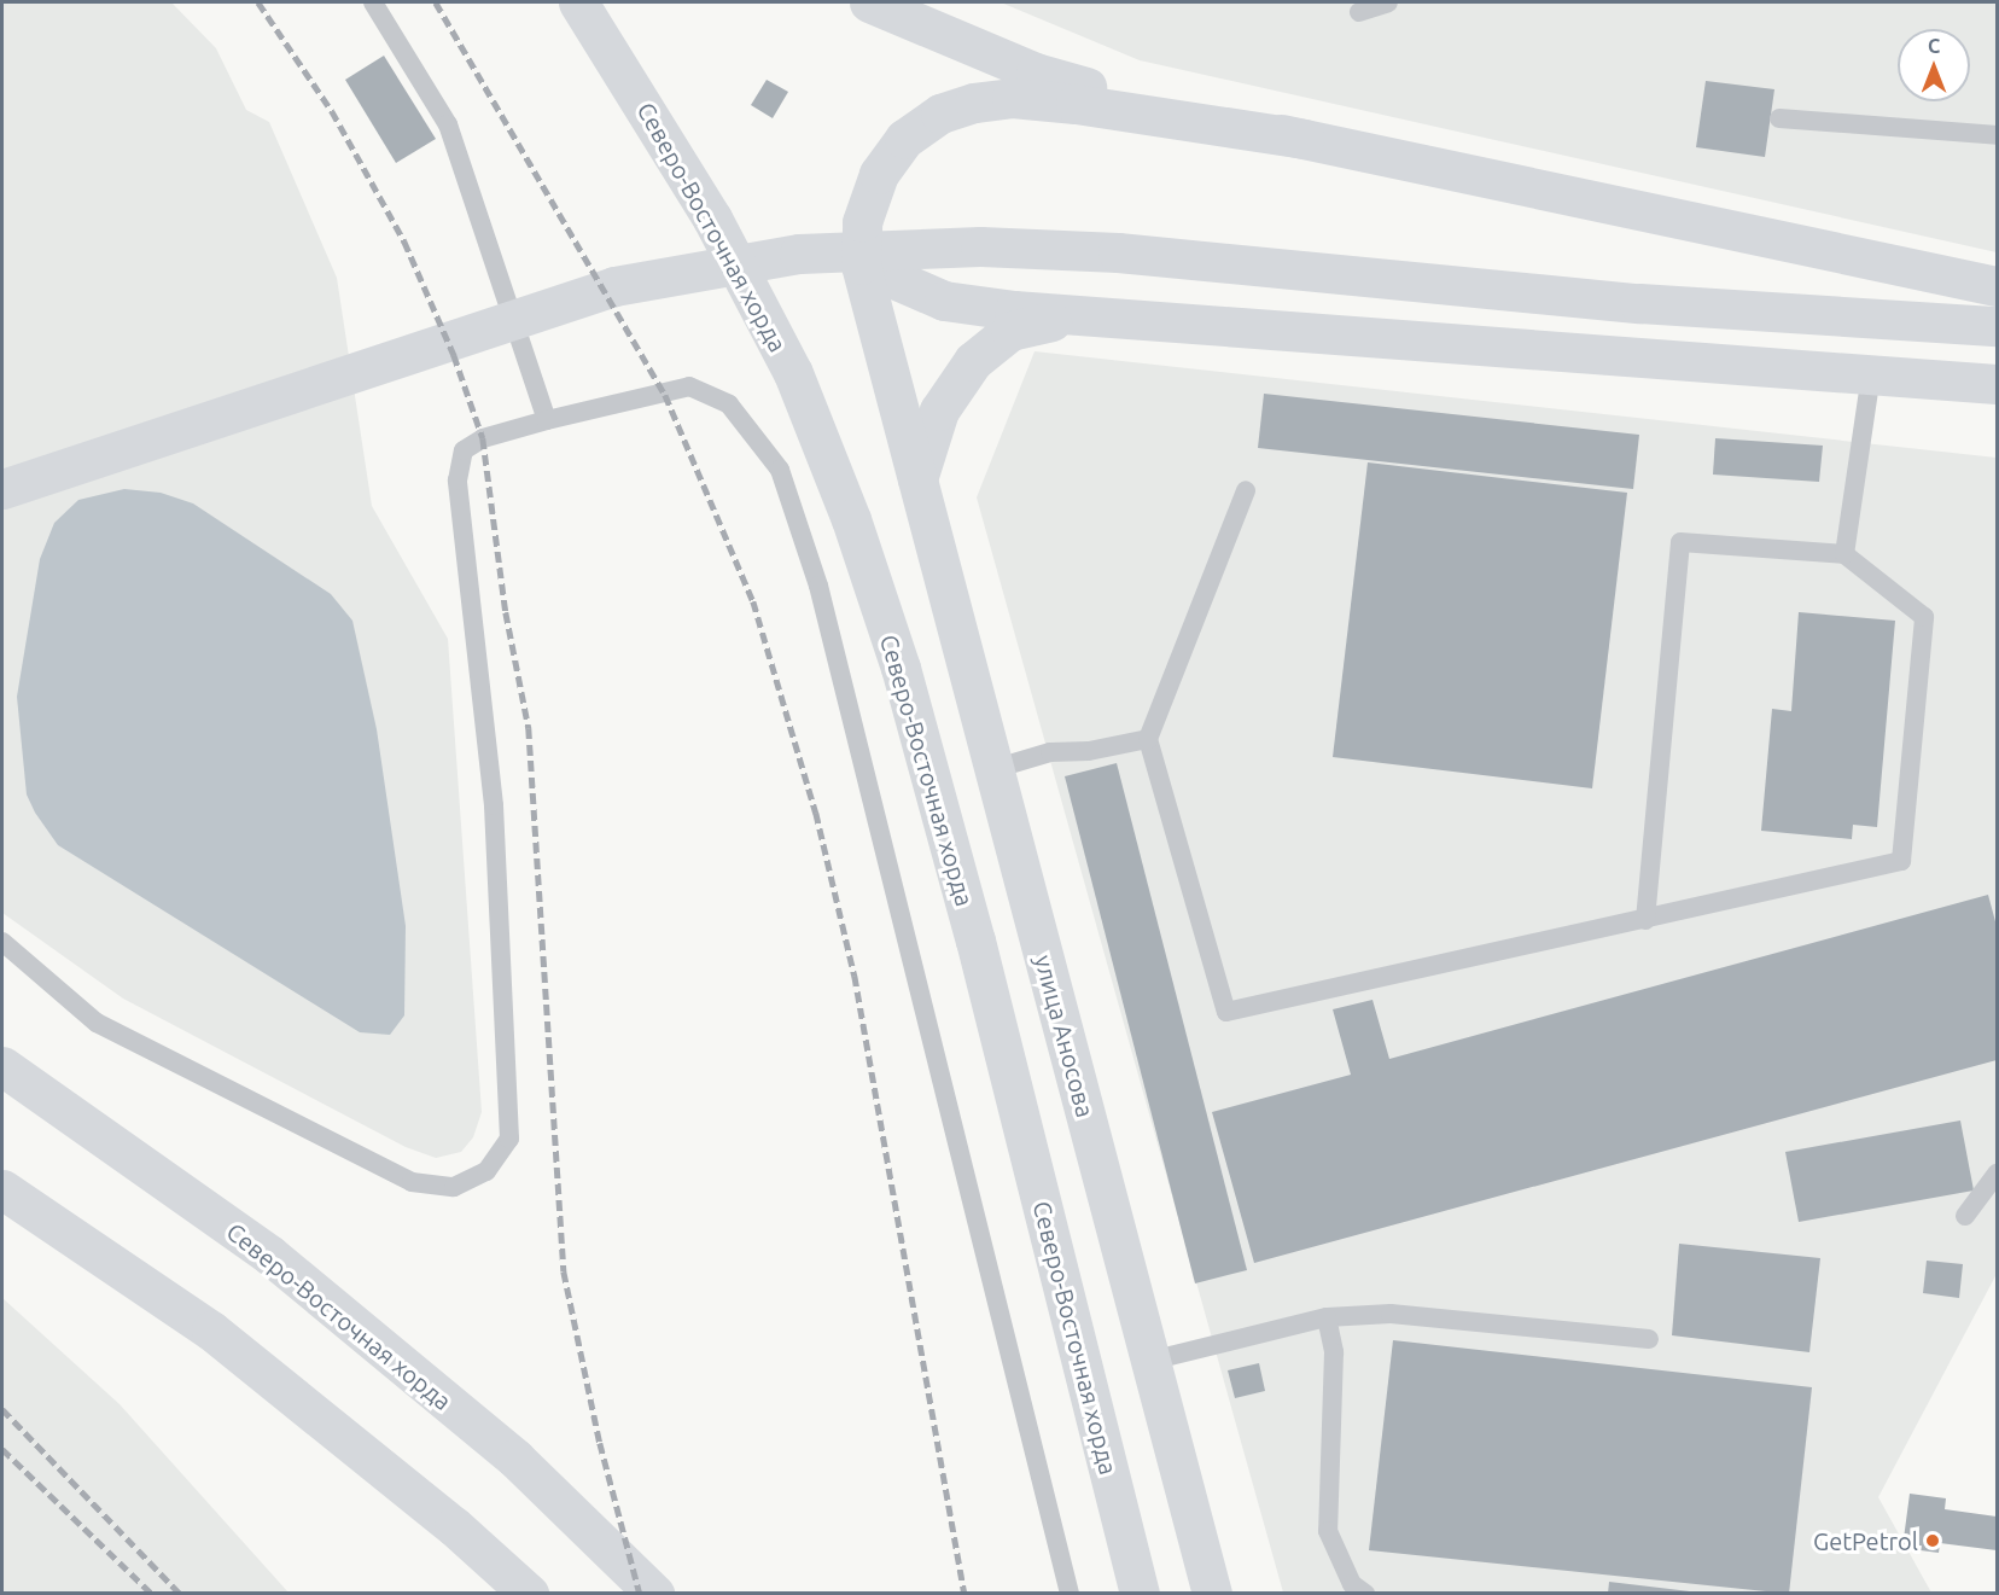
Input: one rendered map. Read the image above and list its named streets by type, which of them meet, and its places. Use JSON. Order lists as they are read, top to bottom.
{
  "streets": {
    "main road": ["Северо-Восточная хорда", "улица Аносова"]
  },
  "places": ["GetPetrol"],
  "north": "top"
}
